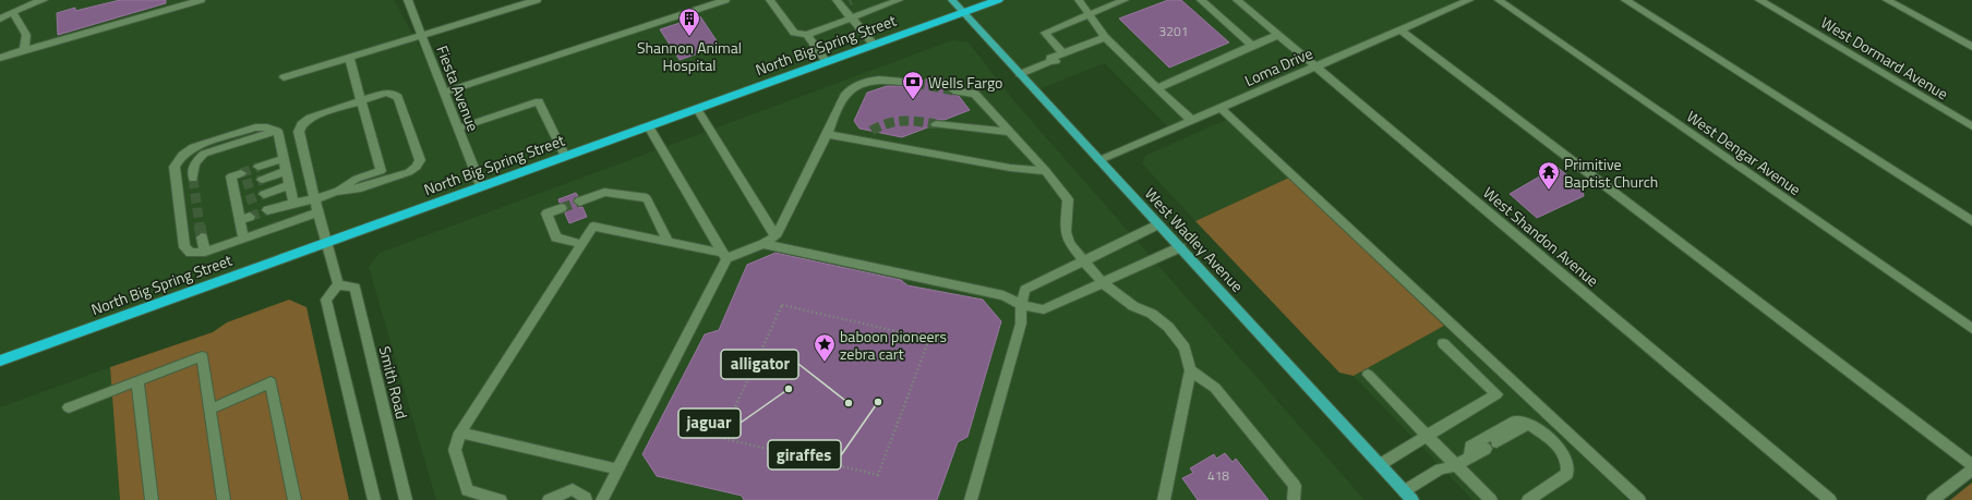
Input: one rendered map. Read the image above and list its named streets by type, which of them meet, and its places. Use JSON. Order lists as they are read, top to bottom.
{
  "streets": {
    "highway": ["North Big Spring Street"],
    "main road": ["West Wadley Avenue"],
    "street": [
      "West Dormard Avenue",
      "Loma Drive",
      "Fiesta Avenue",
      "West Dengar Avenue",
      "West Shandon Avenue",
      "Smith Road"
    ]
  },
  "crossings": [
    ["North Big Spring Street", "Fiesta Avenue"],
    ["North Big Spring Street", "West Wadley Avenue"],
    ["Loma Drive", "West Shandon Avenue"],
    ["Loma Drive", "West Wadley Avenue"]
  ],
  "places": {
    "building": ["Shannon Animal Hospital"],
    "bank": ["Wells Fargo"],
    "temple": ["Primitive Baptist Church"],
    "place": ["baboon pioneers zebra cart"],
    "other": ["jaguar", "giraffes", "alligator"]
  },
  "house_numbers": ["3201", "418"]
}
